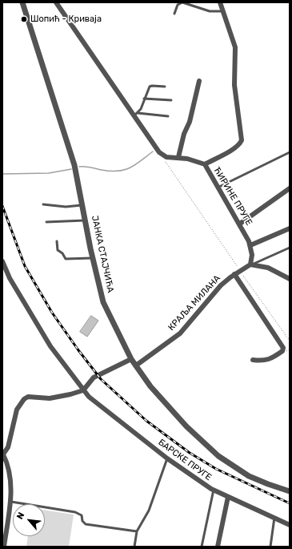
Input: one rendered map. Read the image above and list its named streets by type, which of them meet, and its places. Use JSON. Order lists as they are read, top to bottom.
{
  "streets": {
    "street": [
      "ЋИРИНЕ ПРУГЕ",
      "ЈАНКА СТАЈЧИЋА",
      "КРАЉА МИЛАНА",
      "БАРСКЕ ПРУГЕ"
    ]
  },
  "crossings": [
    ["ЋИРИНЕ ПРУГЕ", "КРАЉА МИЛАНА"],
    ["ЈАНКА СТАЈЧИЋА", "КРАЉА МИЛАНА"]
  ],
  "places": ["Шопић - Криваја"],
  "north": "top left"
}
